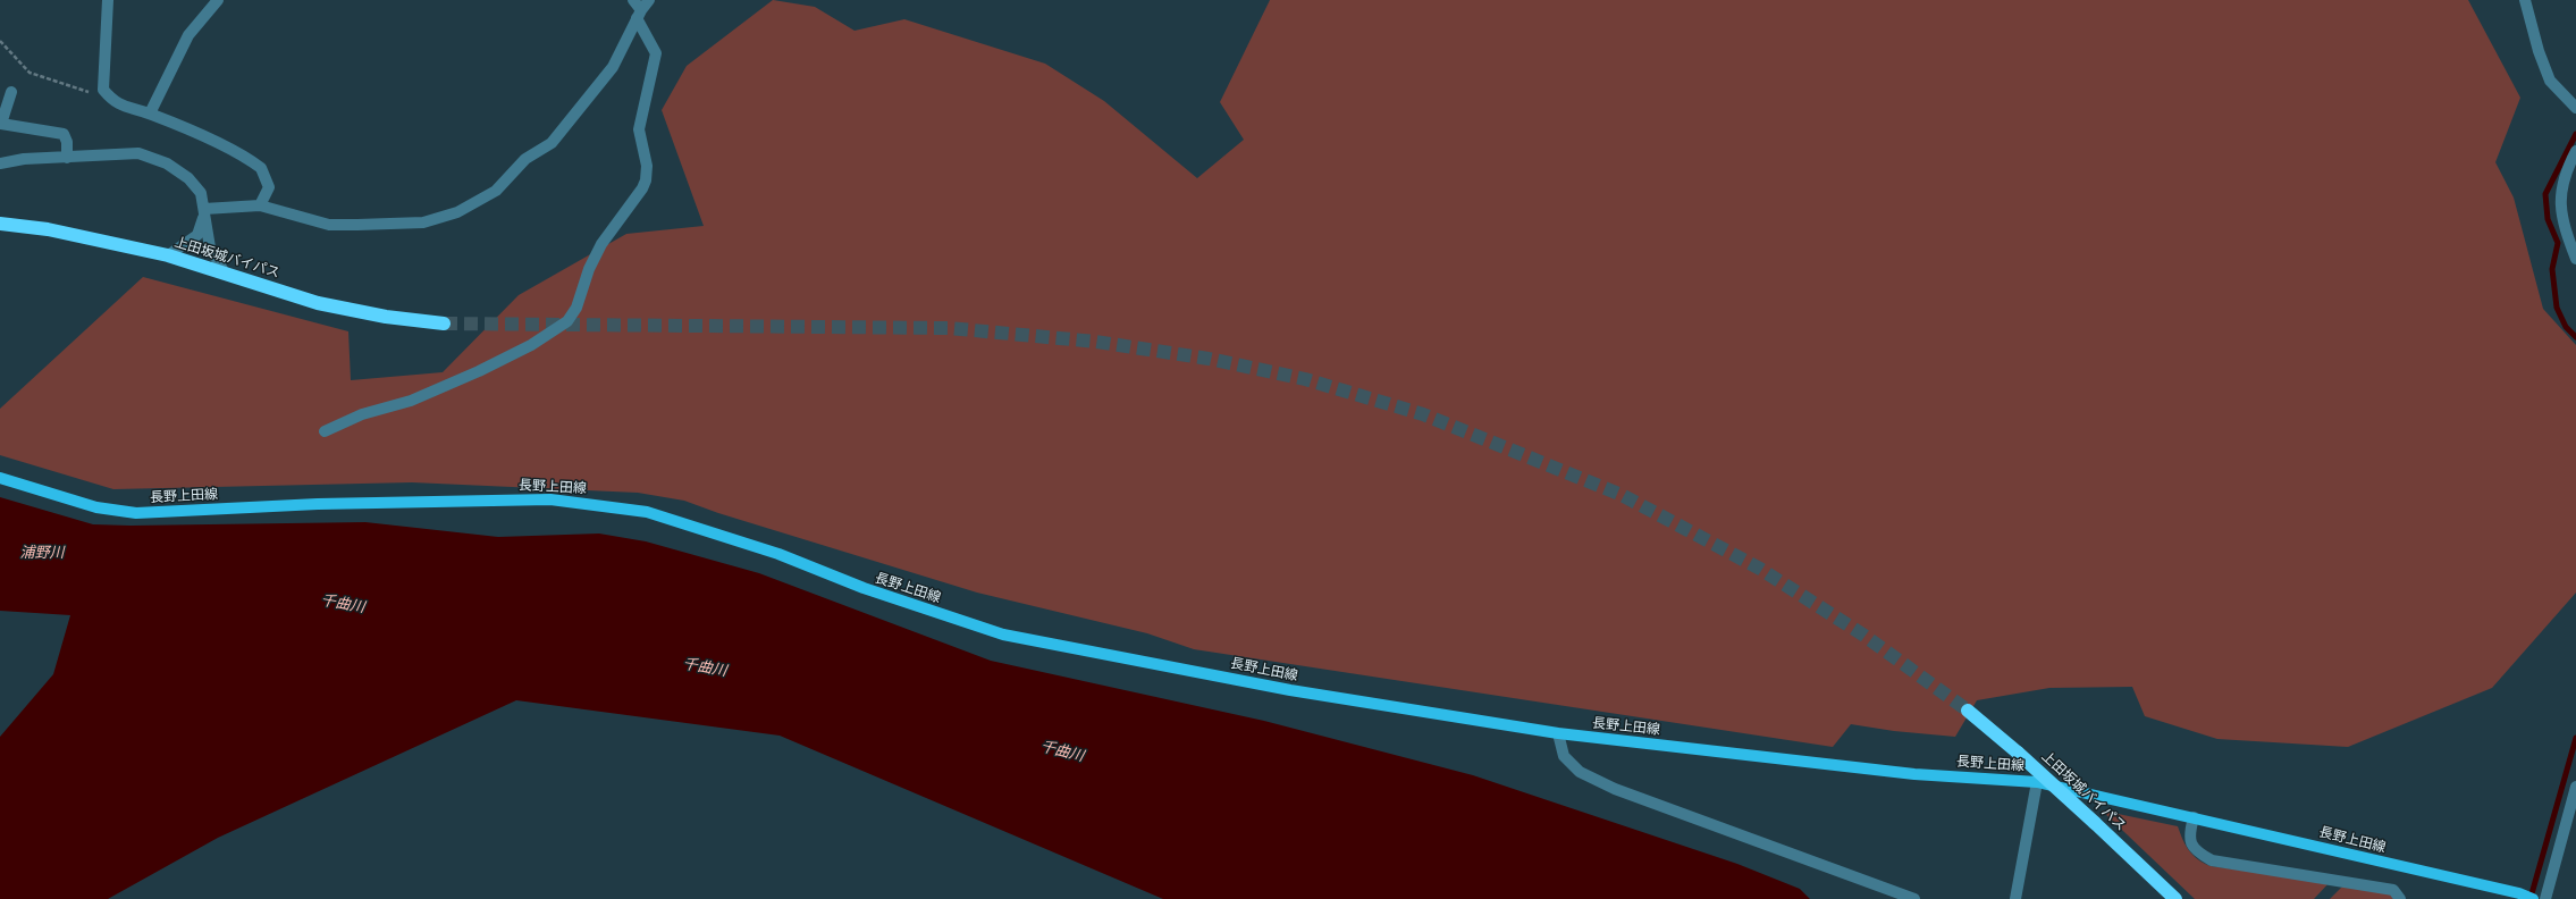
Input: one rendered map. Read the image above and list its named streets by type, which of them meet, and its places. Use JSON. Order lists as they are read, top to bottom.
{
  "streets": {
    "highway": ["上田坂城バイパス"],
    "main road": ["長野上田線"]
  },
  "water": ["浦野川", "千曲川"]
}
